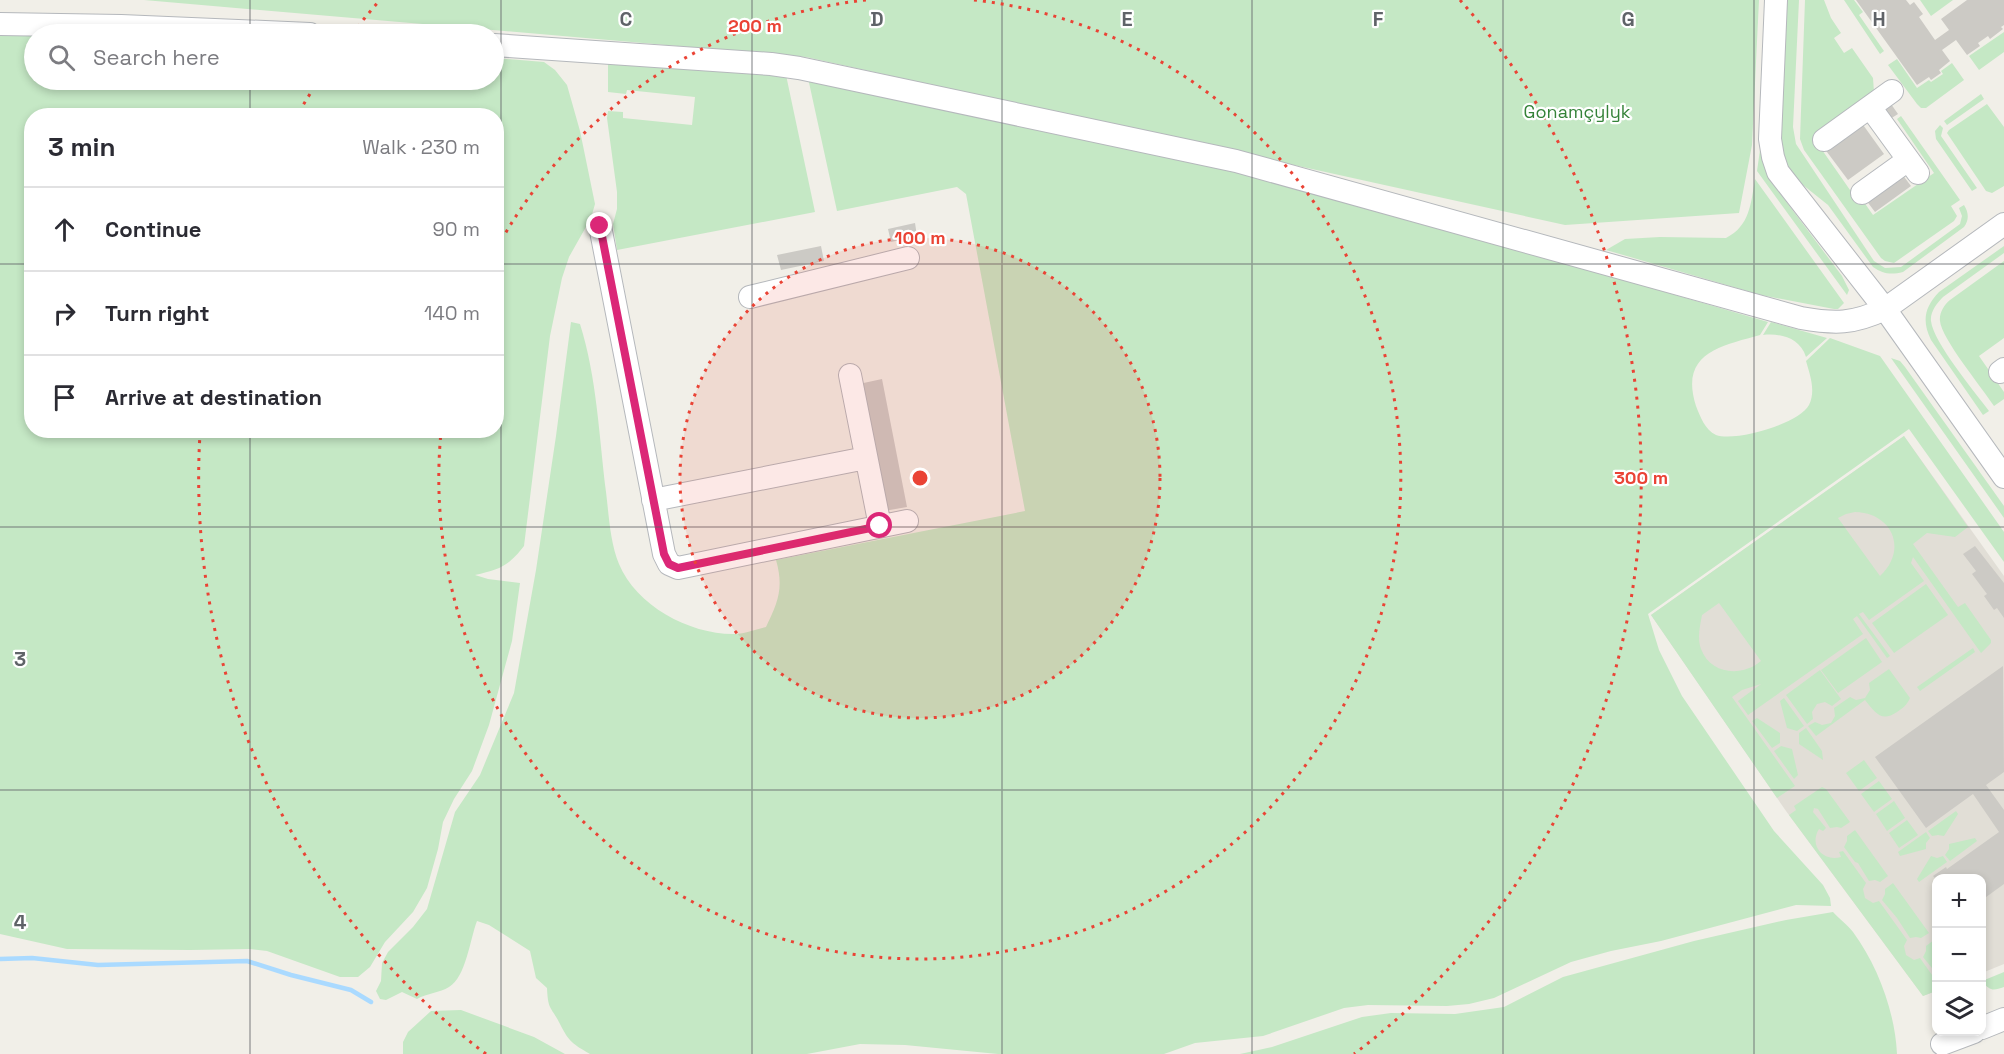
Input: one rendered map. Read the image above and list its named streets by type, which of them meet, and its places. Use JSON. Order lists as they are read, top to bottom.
{
  "parks": ["Gonamçylyk"],
  "page": {
    "search": "Search here",
    "heading": ["3 min", "Walk · 230 m"],
    "list": [
      ["Continue", "90 m"],
      ["Turn right", "140 m"],
      "Arrive at destination"
    ],
    "map_buttons": ["+", "−"]
  },
  "grid": {
    "columns": [
      "C",
      "D",
      "E",
      "F",
      "G",
      "H"
    ],
    "rows": ["3", "4"]
  },
  "rings": ["200 m", "100 m", "300 m"]
}
